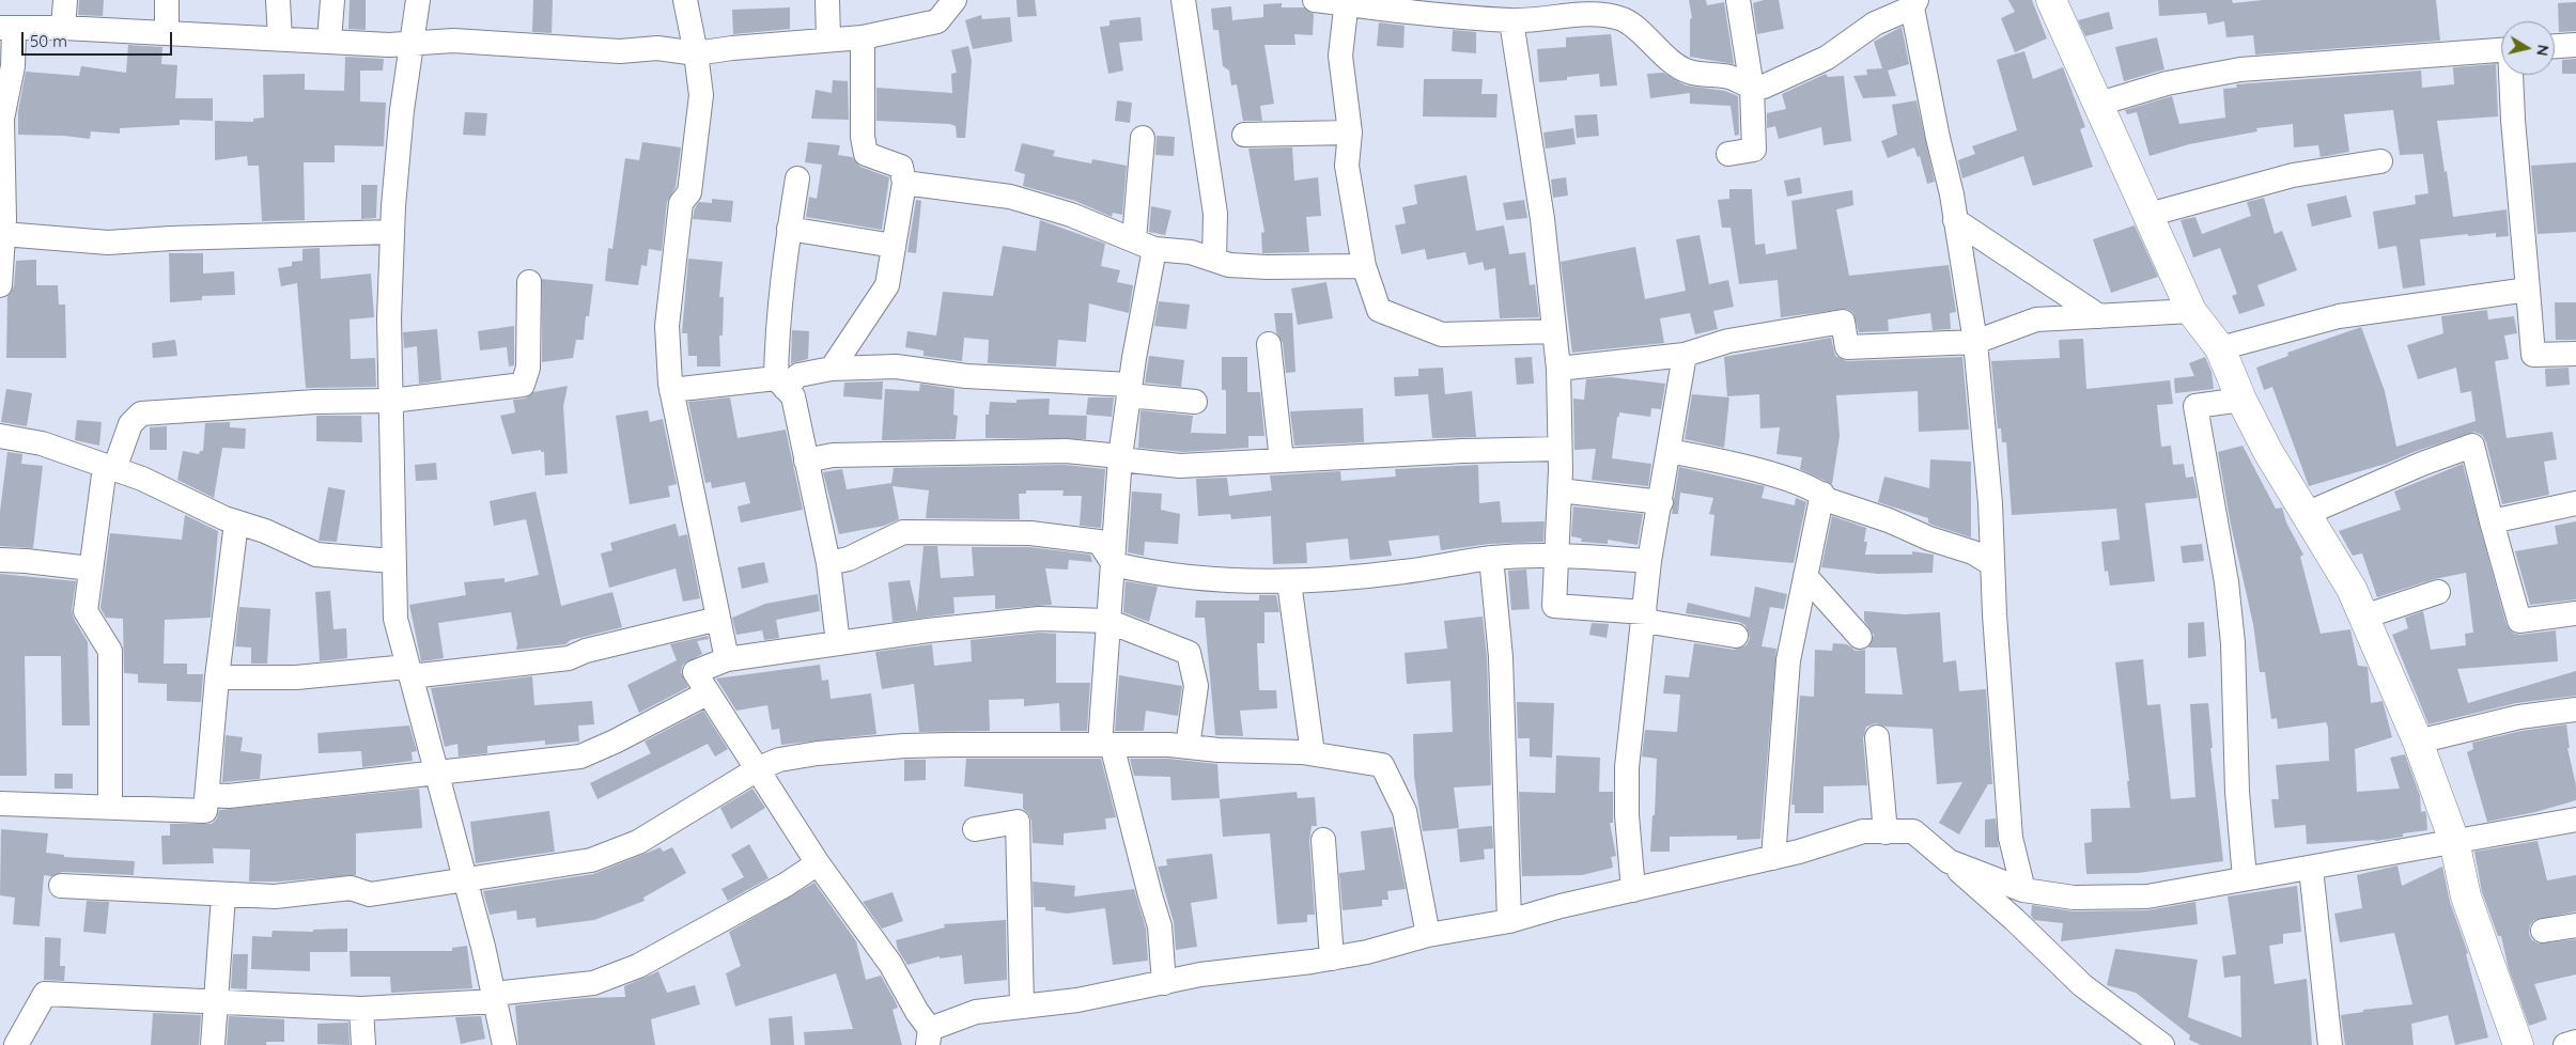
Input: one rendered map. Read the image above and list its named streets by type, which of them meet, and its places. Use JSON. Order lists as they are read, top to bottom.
{
  "scale_bar": "50 m",
  "north": "right"
}
